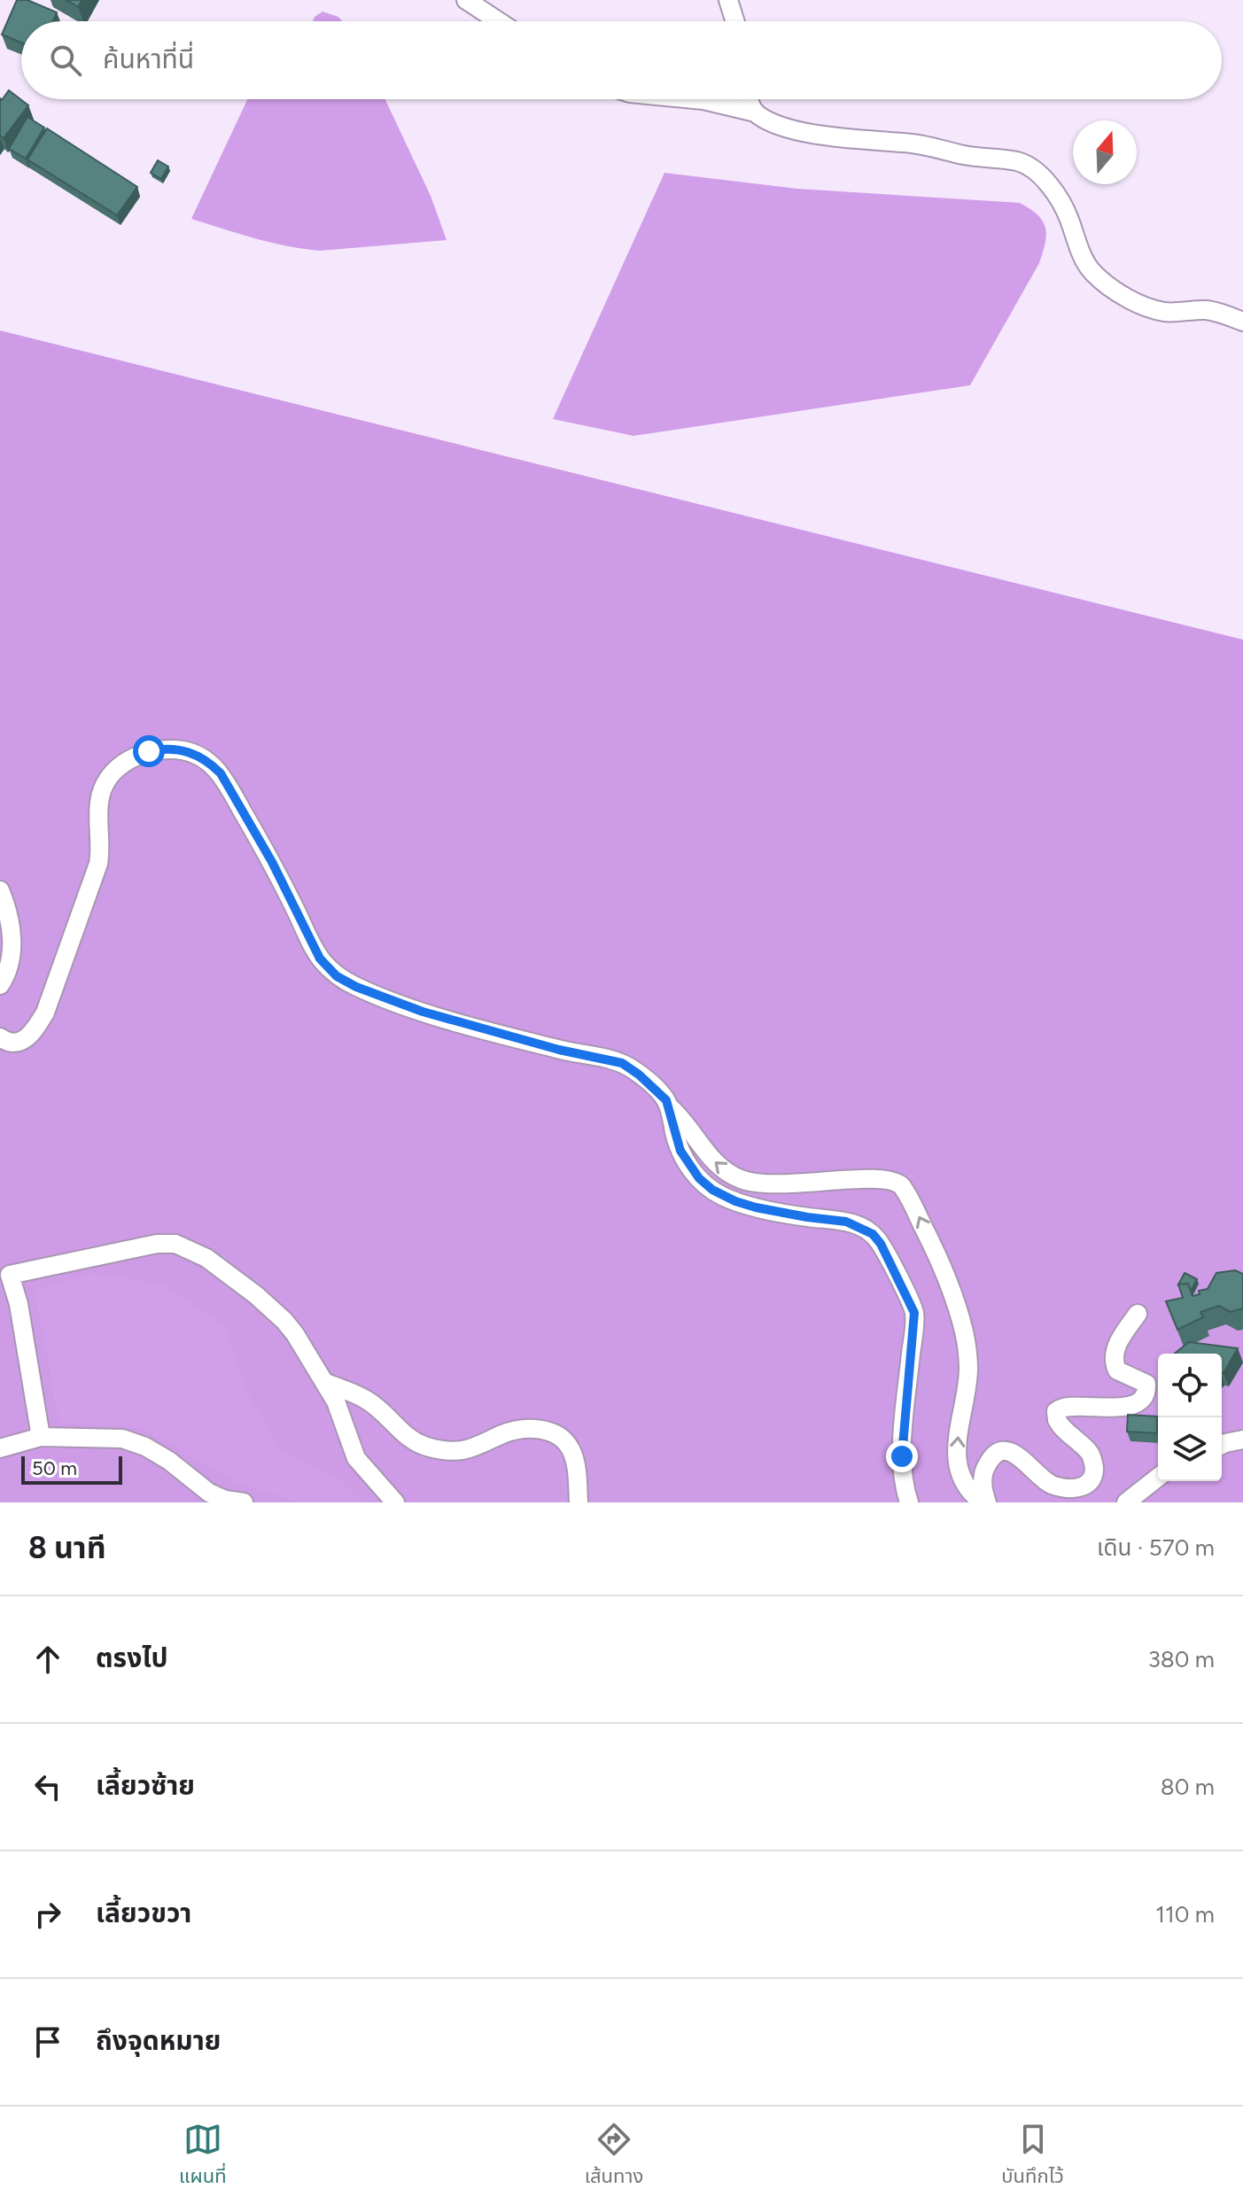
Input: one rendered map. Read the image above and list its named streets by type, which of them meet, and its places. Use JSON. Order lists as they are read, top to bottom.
{
  "scale_bar": "50 m",
  "north": "top",
  "page": {
    "search": "ค้นหาที่นี่",
    "scale": "50 m",
    "heading": ["8 นาที", "เดิน · 570 m"],
    "list": [
      ["ตรงไป", "380 m"],
      ["เลี้ยวซ้าย", "80 m"],
      ["เลี้ยวขวา", "110 m"],
      "ถึงจุดหมาย"
    ],
    "nav": ["แผนที่", "เส้นทาง", "บันทึกไว้"]
  }
}
